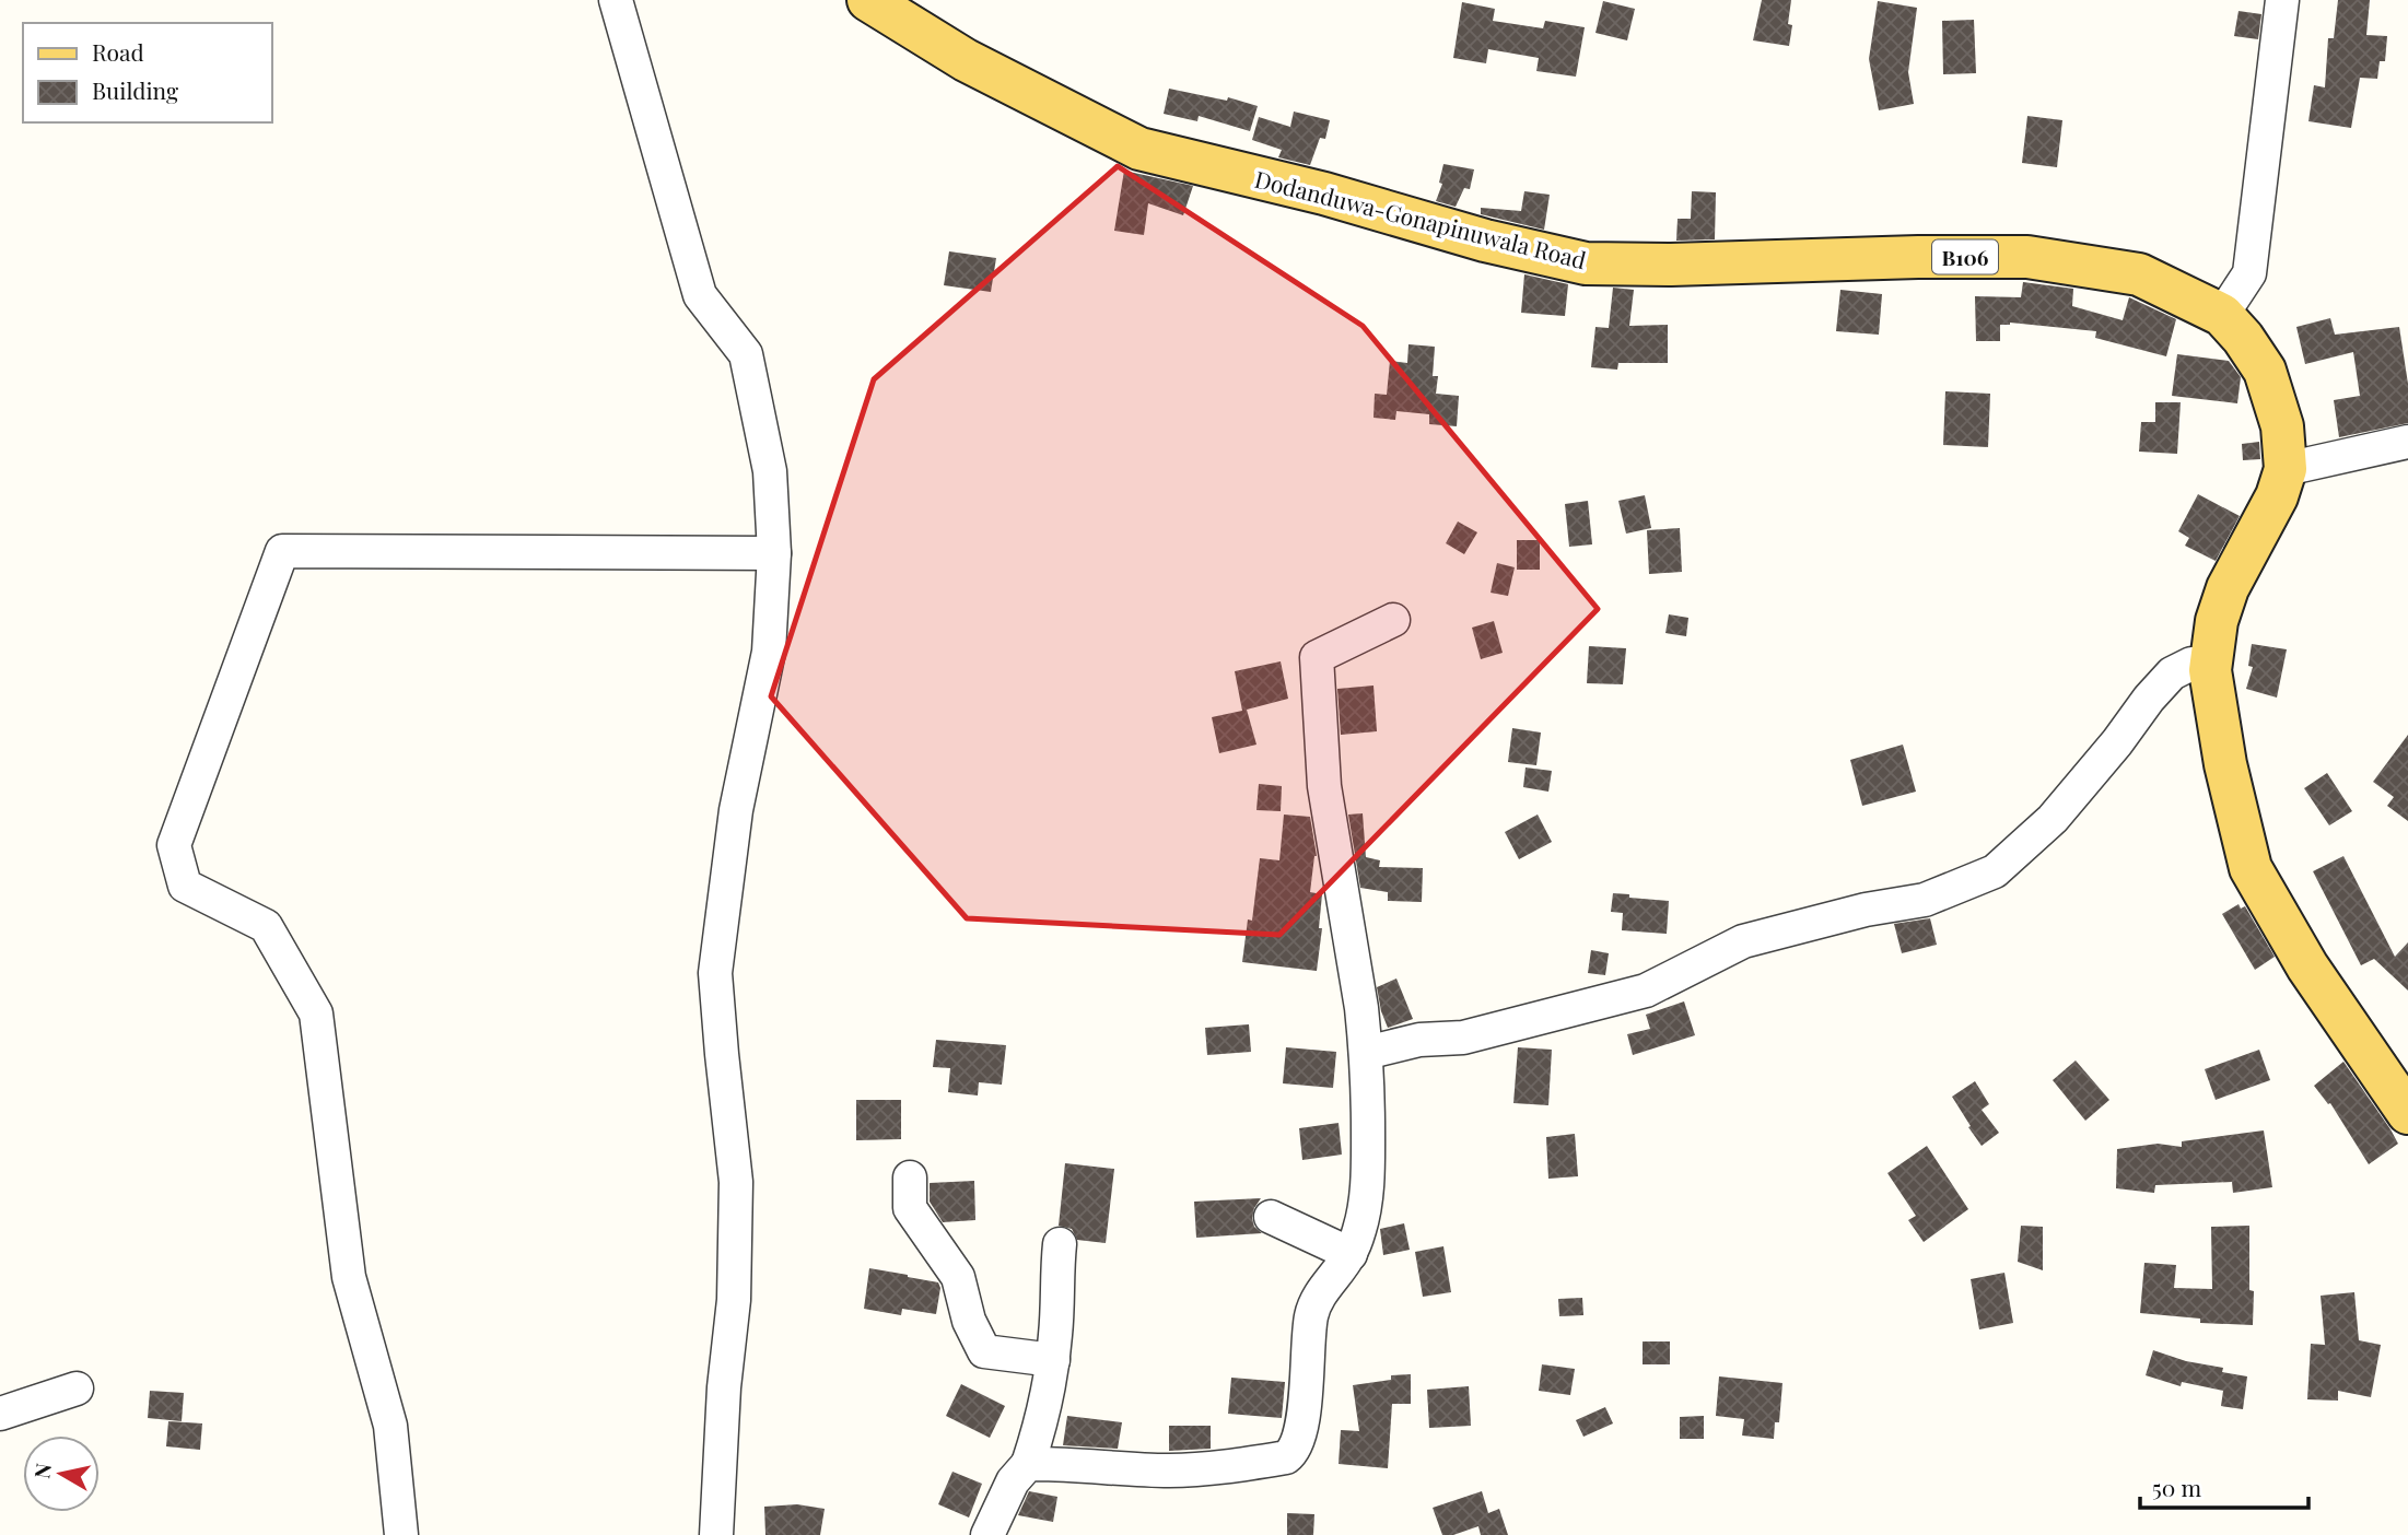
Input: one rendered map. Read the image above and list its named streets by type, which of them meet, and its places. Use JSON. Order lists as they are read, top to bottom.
{
  "streets": {
    "main road": ["Dodanduwa-Gonapinuwala Road", "B106"]
  },
  "legend": ["Road", "Building"],
  "scale_bar": "50 m",
  "north": "left"
}
